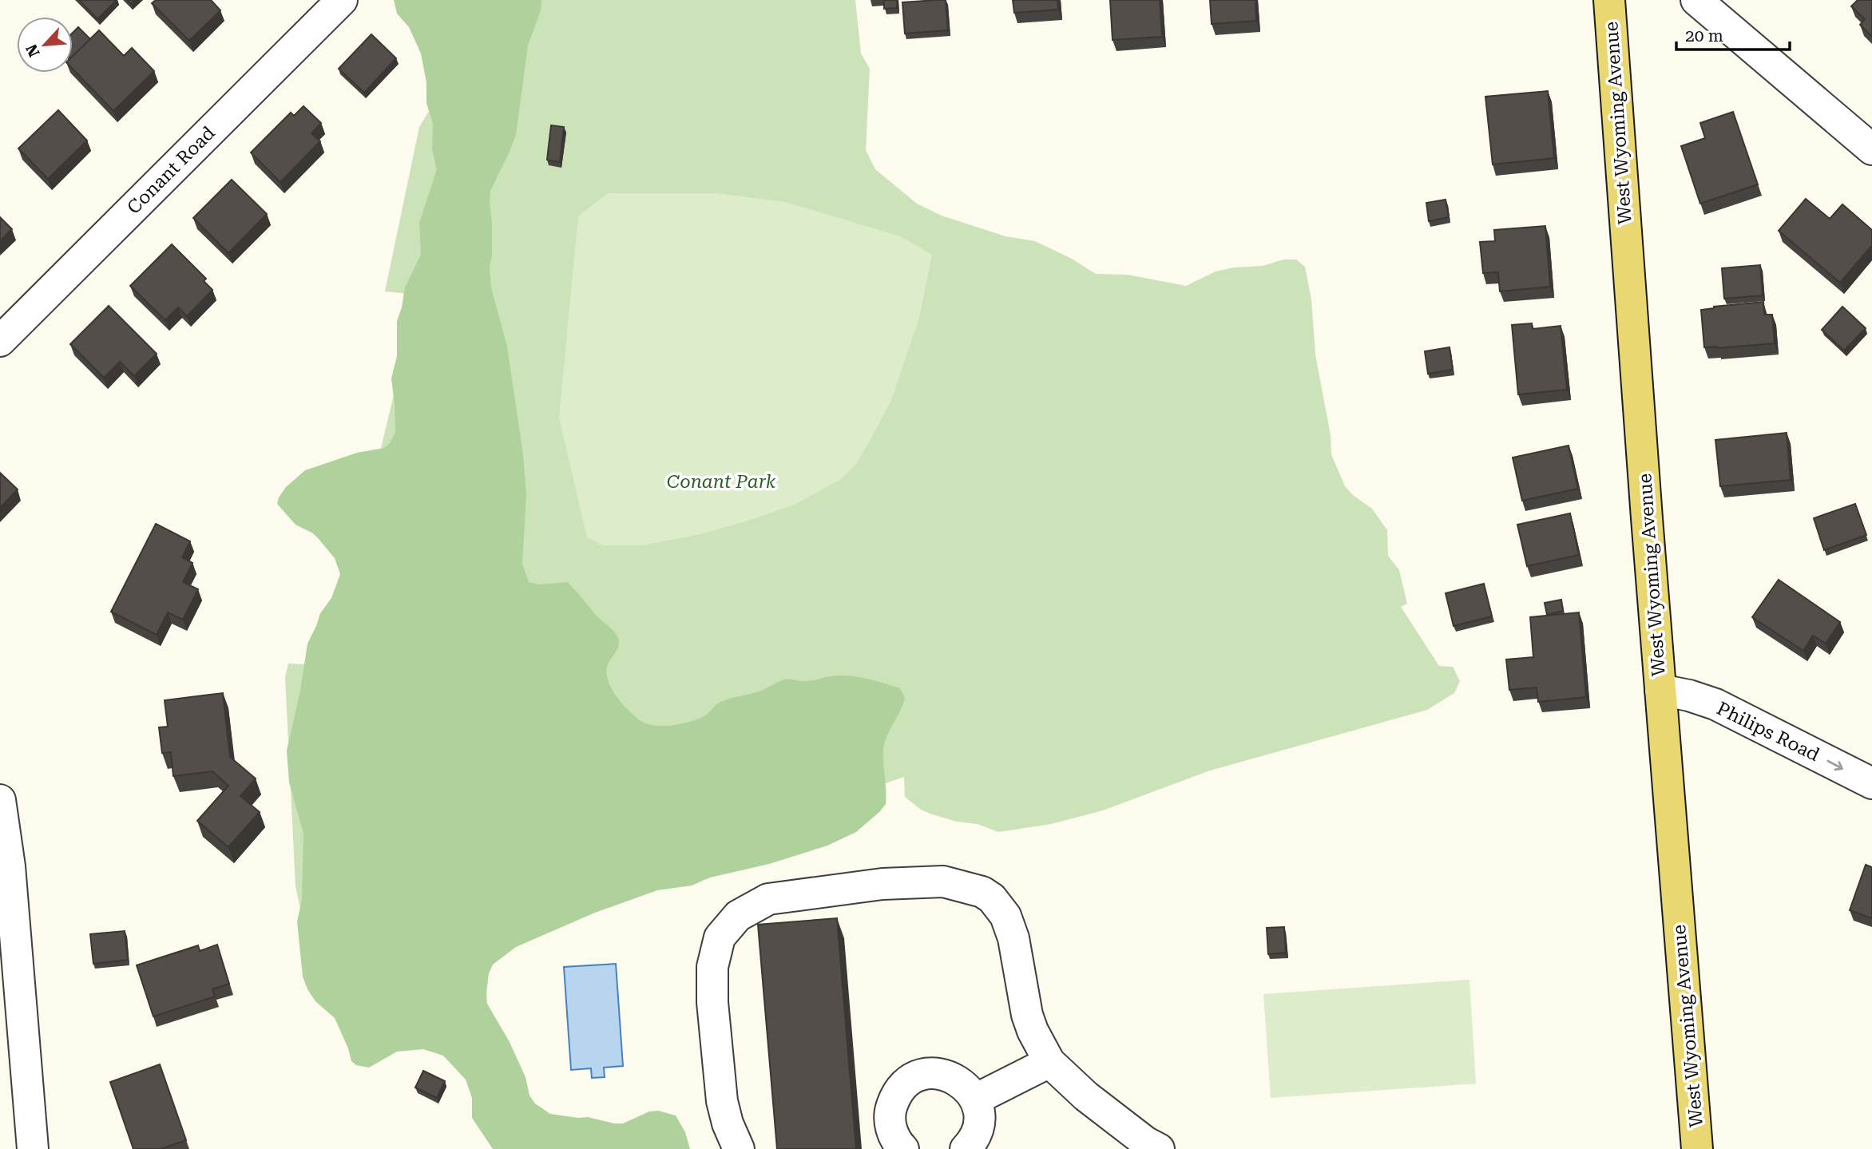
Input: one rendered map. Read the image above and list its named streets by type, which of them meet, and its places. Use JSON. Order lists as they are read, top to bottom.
{
  "streets": {
    "main road": ["West Wyoming Avenue"],
    "street": ["Conant Road", "Philips Road"]
  },
  "crossings": [
    ["West Wyoming Avenue", "Philips Road"]
  ],
  "one_way": ["Philips Road"],
  "parks": ["Conant Park"],
  "scale_bar": "20 m",
  "north": "bottom left"
}
